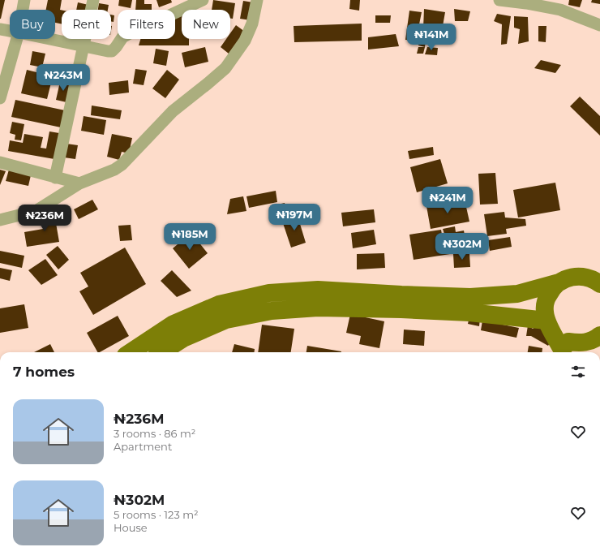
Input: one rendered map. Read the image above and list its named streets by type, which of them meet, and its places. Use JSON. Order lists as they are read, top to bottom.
{
  "page": {
    "chip": [
      "Buy",
      "Rent",
      "Filters",
      "New"
    ],
    "price": [
      "₦141M",
      "₦243M",
      "₦241M",
      "₦197M",
      "₦236M",
      "₦185M",
      "₦302M"
    ],
    "heading": "7 homes",
    "list": [
      {
        "name": "₦236M",
        "note": "3 rooms · 86 m² · Apartment"
      },
      {
        "name": "₦302M",
        "note": "5 rooms · 123 m² · House"
      }
    ]
  }
}
